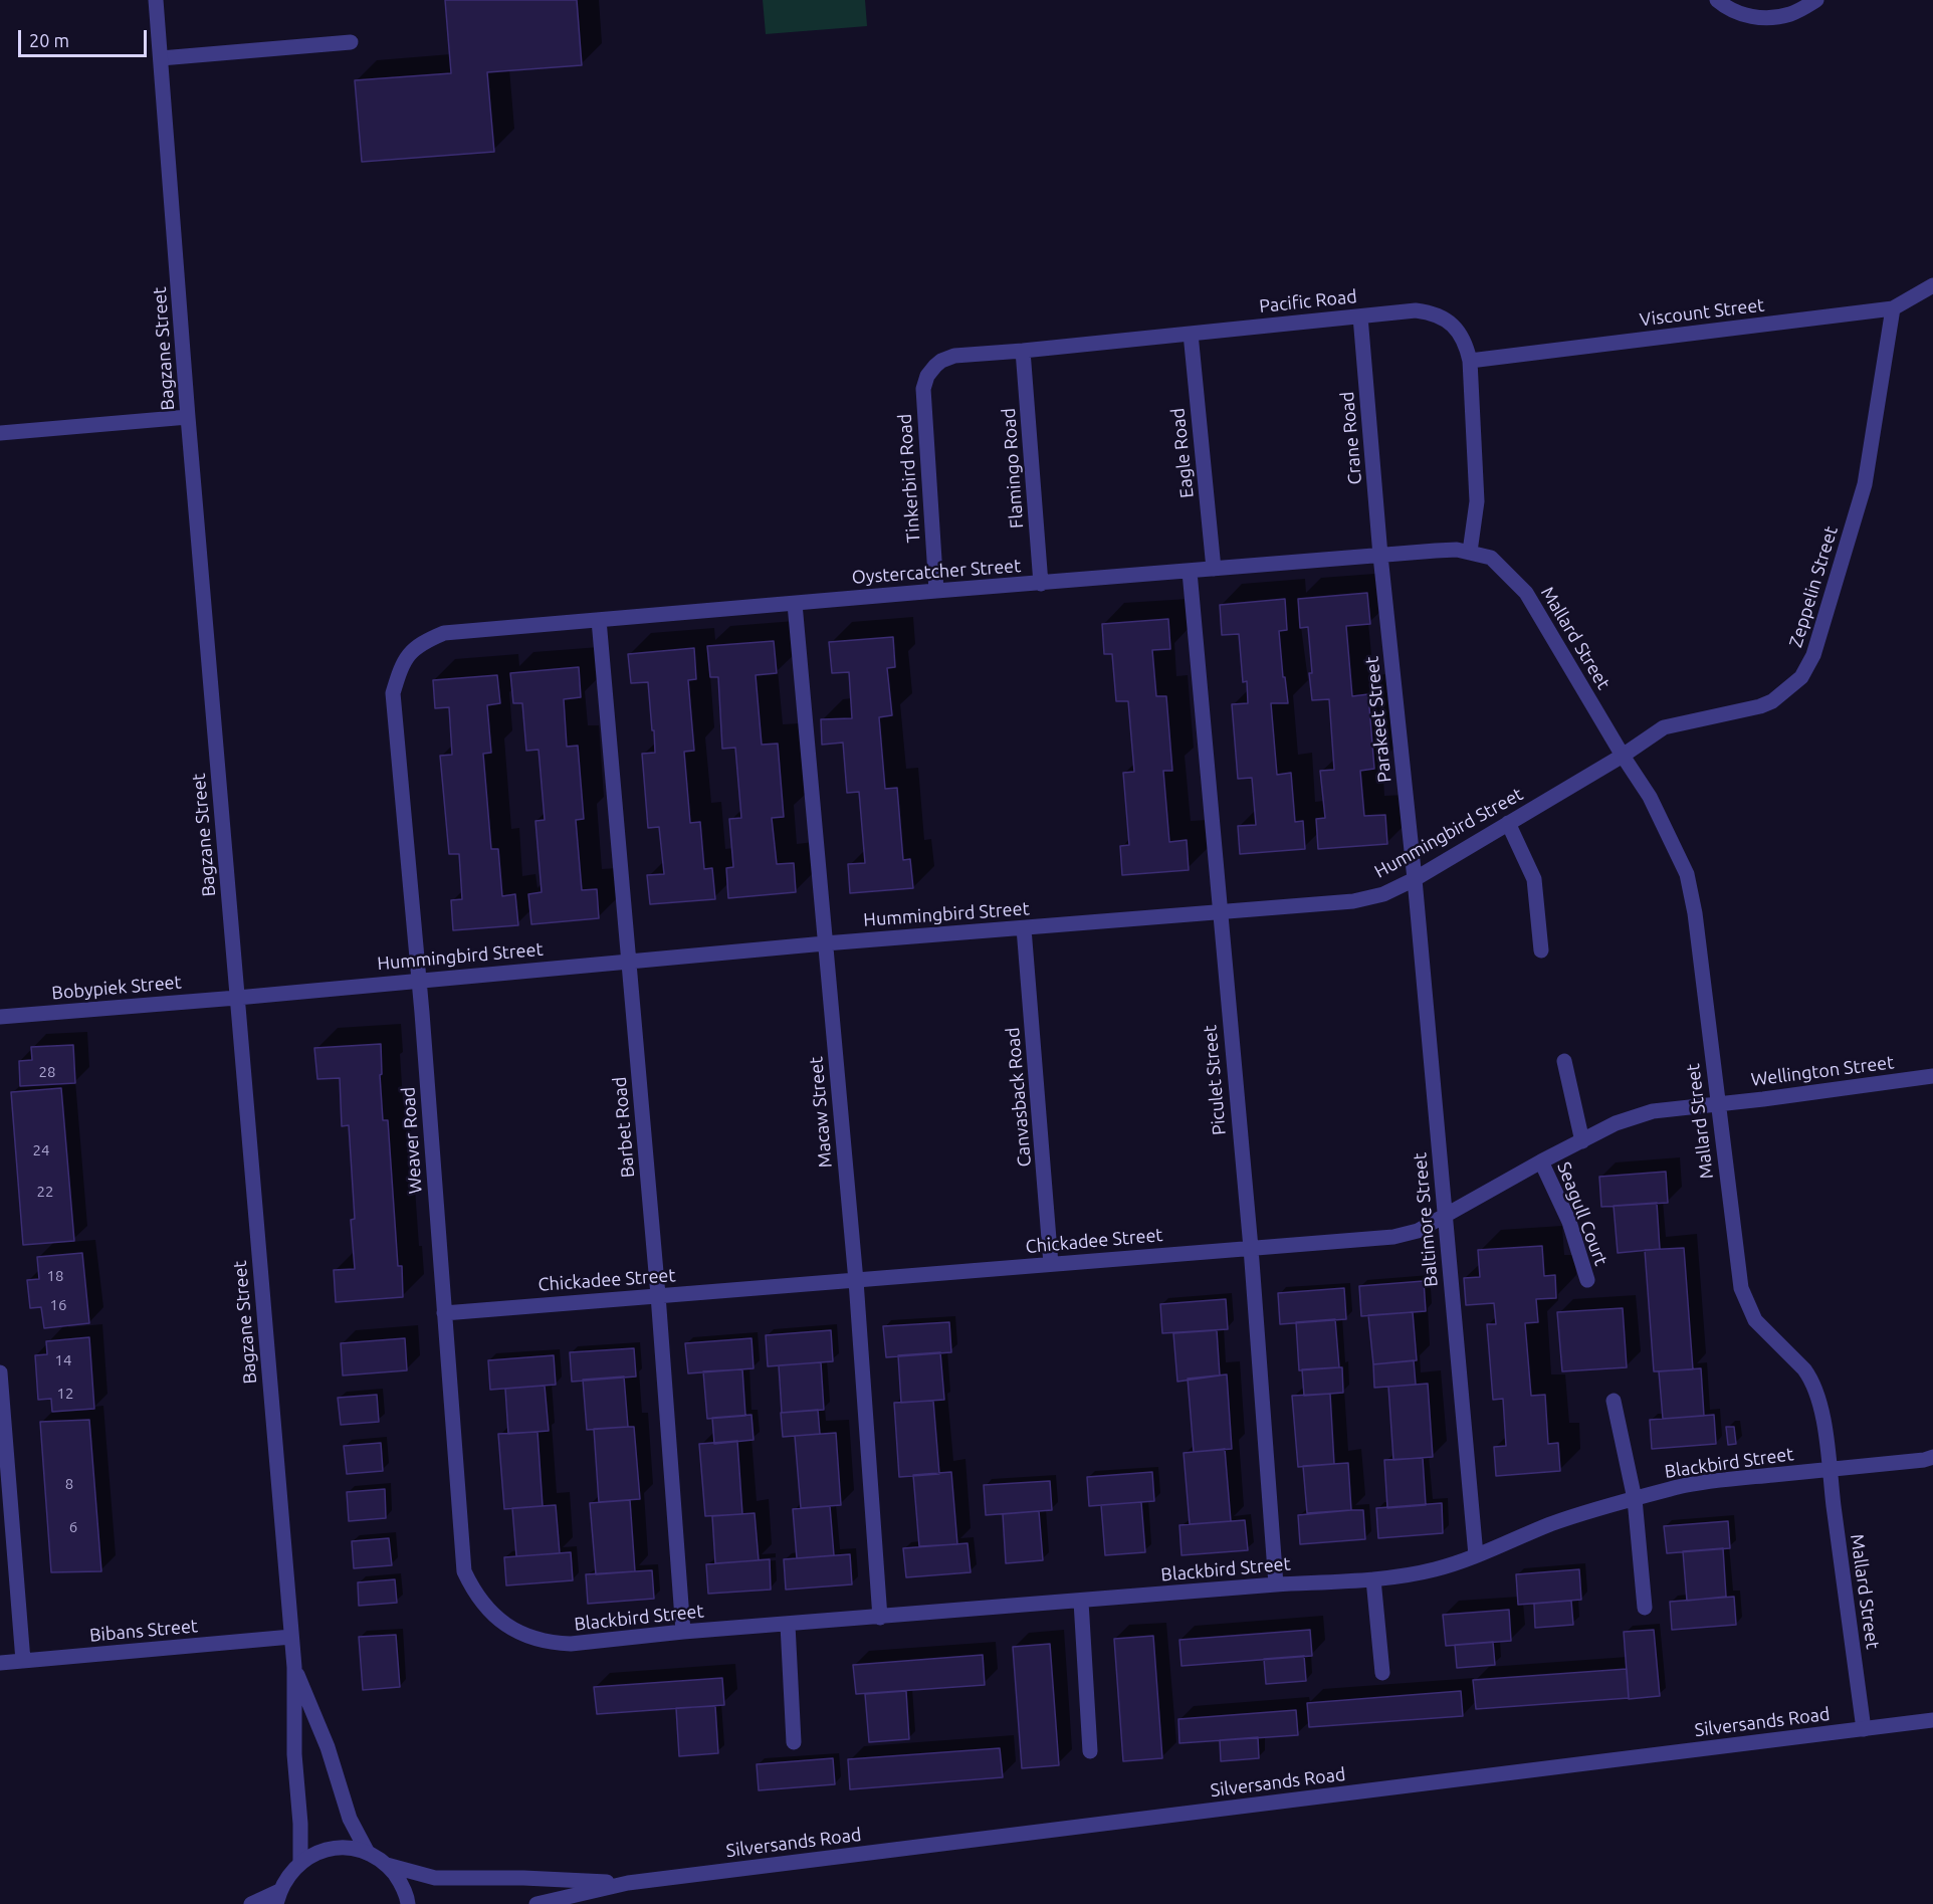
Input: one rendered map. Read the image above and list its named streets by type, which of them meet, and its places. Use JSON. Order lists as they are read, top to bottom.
{
  "streets": {
    "street": [
      "Pacific Road",
      "Viscount Street",
      "Bagzane Street",
      "Crane Road",
      "Eagle Road",
      "Flamingo Road",
      "Tinkerbird Road",
      "Oystercatcher Street",
      "Zeppelin Street",
      "Mallard Street",
      "Parakeet Street",
      "Hummingbird Street",
      "Bobypiek Street",
      "Wellington Street",
      "Piculet Street",
      "Canvasback Road",
      "Macaw Street",
      "Barbet Road",
      "Weaver Road",
      "Seagull Court",
      "Baltimore Street",
      "Chickadee Street",
      "Blackbird Street",
      "Bibans Street",
      "Silversands Road"
    ]
  },
  "crossings": [
    ["Pacific Road", "Viscount Street"],
    ["Pacific Road", "Crane Road"],
    ["Pacific Road", "Eagle Road"],
    ["Pacific Road", "Flamingo Road"],
    ["Pacific Road", "Tinkerbird Road"],
    ["Pacific Road", "Oystercatcher Street"],
    ["Pacific Road", "Mallard Street"],
    ["Viscount Street", "Zeppelin Street"],
    ["Bagzane Street", "Hummingbird Street"],
    ["Bagzane Street", "Bobypiek Street"],
    ["Bagzane Street", "Bibans Street"],
    ["Crane Road", "Oystercatcher Street"],
    ["Crane Road", "Parakeet Street"],
    ["Eagle Road", "Oystercatcher Street"],
    ["Flamingo Road", "Oystercatcher Street"],
    ["Tinkerbird Road", "Oystercatcher Street"],
    ["Oystercatcher Street", "Mallard Street"],
    ["Oystercatcher Street", "Parakeet Street"],
    ["Oystercatcher Street", "Piculet Street"],
    ["Oystercatcher Street", "Macaw Street"],
    ["Oystercatcher Street", "Barbet Road"],
    ["Oystercatcher Street", "Weaver Road"],
    ["Zeppelin Street", "Mallard Street"],
    ["Zeppelin Street", "Hummingbird Street"],
    ["Mallard Street", "Hummingbird Street"],
    ["Mallard Street", "Wellington Street"],
    ["Mallard Street", "Chickadee Street"],
    ["Mallard Street", "Blackbird Street"],
    ["Mallard Street", "Silversands Road"],
    ["Parakeet Street", "Hummingbird Street"],
    ["Parakeet Street", "Baltimore Street"],
    ["Hummingbird Street", "Bobypiek Street"],
    ["Hummingbird Street", "Piculet Street"],
    ["Hummingbird Street", "Canvasback Road"],
    ["Hummingbird Street", "Macaw Street"],
    ["Hummingbird Street", "Barbet Road"],
    ["Hummingbird Street", "Weaver Road"],
    ["Hummingbird Street", "Baltimore Street"],
    ["Wellington Street", "Chickadee Street"],
    ["Piculet Street", "Chickadee Street"],
    ["Piculet Street", "Blackbird Street"],
    ["Canvasback Road", "Chickadee Street"],
    ["Macaw Street", "Chickadee Street"],
    ["Macaw Street", "Blackbird Street"],
    ["Barbet Road", "Chickadee Street"],
    ["Barbet Road", "Blackbird Street"],
    ["Weaver Road", "Chickadee Street"],
    ["Weaver Road", "Blackbird Street"],
    ["Seagull Court", "Chickadee Street"],
    ["Baltimore Street", "Chickadee Street"],
    ["Baltimore Street", "Blackbird Street"]
  ],
  "house_numbers": [
    "28",
    "24",
    "22",
    "18",
    "16",
    "14",
    "12",
    "8",
    "6"
  ],
  "scale_bar": "20 m"
}
